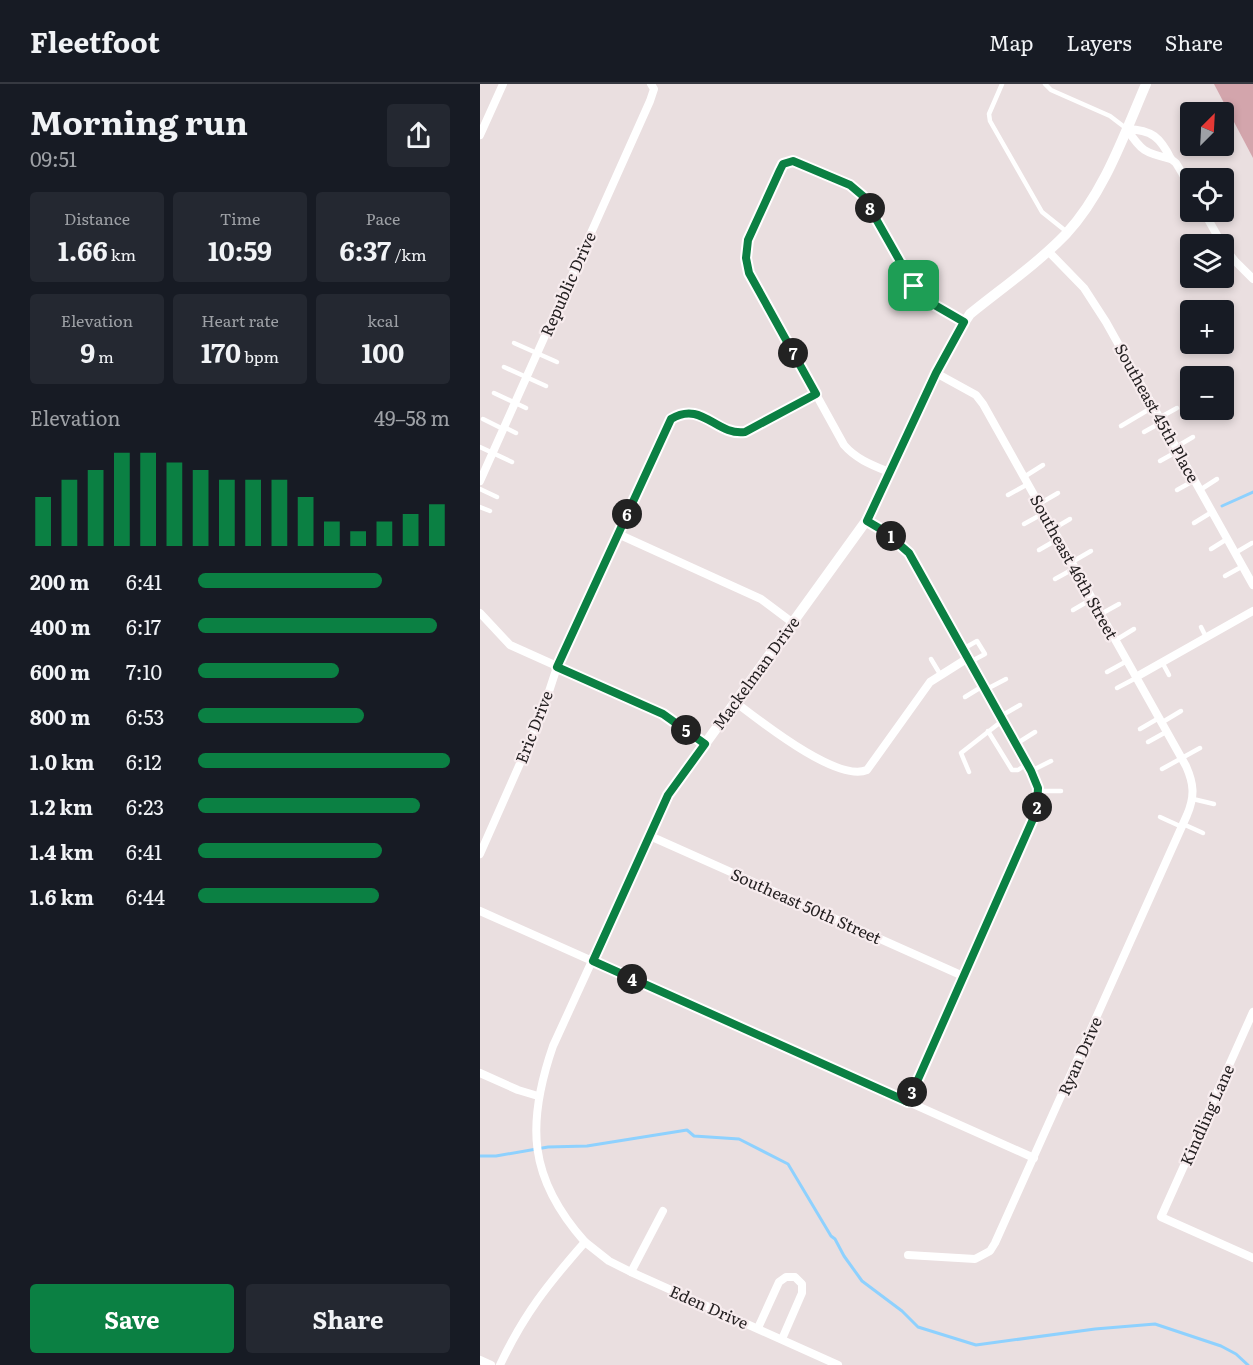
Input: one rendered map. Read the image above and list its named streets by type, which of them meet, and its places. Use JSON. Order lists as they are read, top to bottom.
{
  "streets": {
    "street": [
      "Republic Drive",
      "Southeast 45th Place",
      "Southeast 46th Street",
      "Mackelman Drive",
      "Eric Drive",
      "Southeast 50th Street",
      "Ryan Drive",
      "Kindling Lane",
      "Eden Drive"
    ]
  },
  "crossings": [
    ["Southeast 45th Place", "Mackelman Drive"],
    ["Southeast 46th Street", "Mackelman Drive"],
    ["Southeast 46th Street", "Ryan Drive"],
    ["Mackelman Drive", "Southeast 50th Street"],
    ["Mackelman Drive", "Eden Drive"]
  ],
  "north": "top right",
  "page": {
    "header": "Fleetfoot",
    "nav": ["Map", "Layers", "Share"],
    "heading": ["Morning run", "09:51"],
    "map_buttons": ["+", "−"],
    "stats": [
      ["Distance", "1.66 km"],
      ["Time", "10:59"],
      ["Pace", "6:37 /km"],
      ["Elevation", "9 m"],
      ["Heart rate", "170 bpm"],
      ["kcal", "100"]
    ],
    "pins": [
      "8",
      "7",
      "6",
      "1",
      "5",
      "2",
      "4",
      "3"
    ],
    "chart": ["Elevation", "49–58 m"],
    "list": [
      {
        "name": "200 m",
        "note": "6:41"
      },
      {
        "name": "400 m",
        "note": "6:17"
      },
      {
        "name": "600 m",
        "note": "7:10"
      },
      {
        "name": "800 m",
        "note": "6:53"
      },
      {
        "name": "1.0 km",
        "note": "6:12"
      },
      {
        "name": "1.2 km",
        "note": "6:23"
      },
      {
        "name": "1.4 km",
        "note": "6:41"
      },
      {
        "name": "1.6 km",
        "note": "6:44"
      }
    ],
    "buttons": ["Save", "Share"]
  }
}
